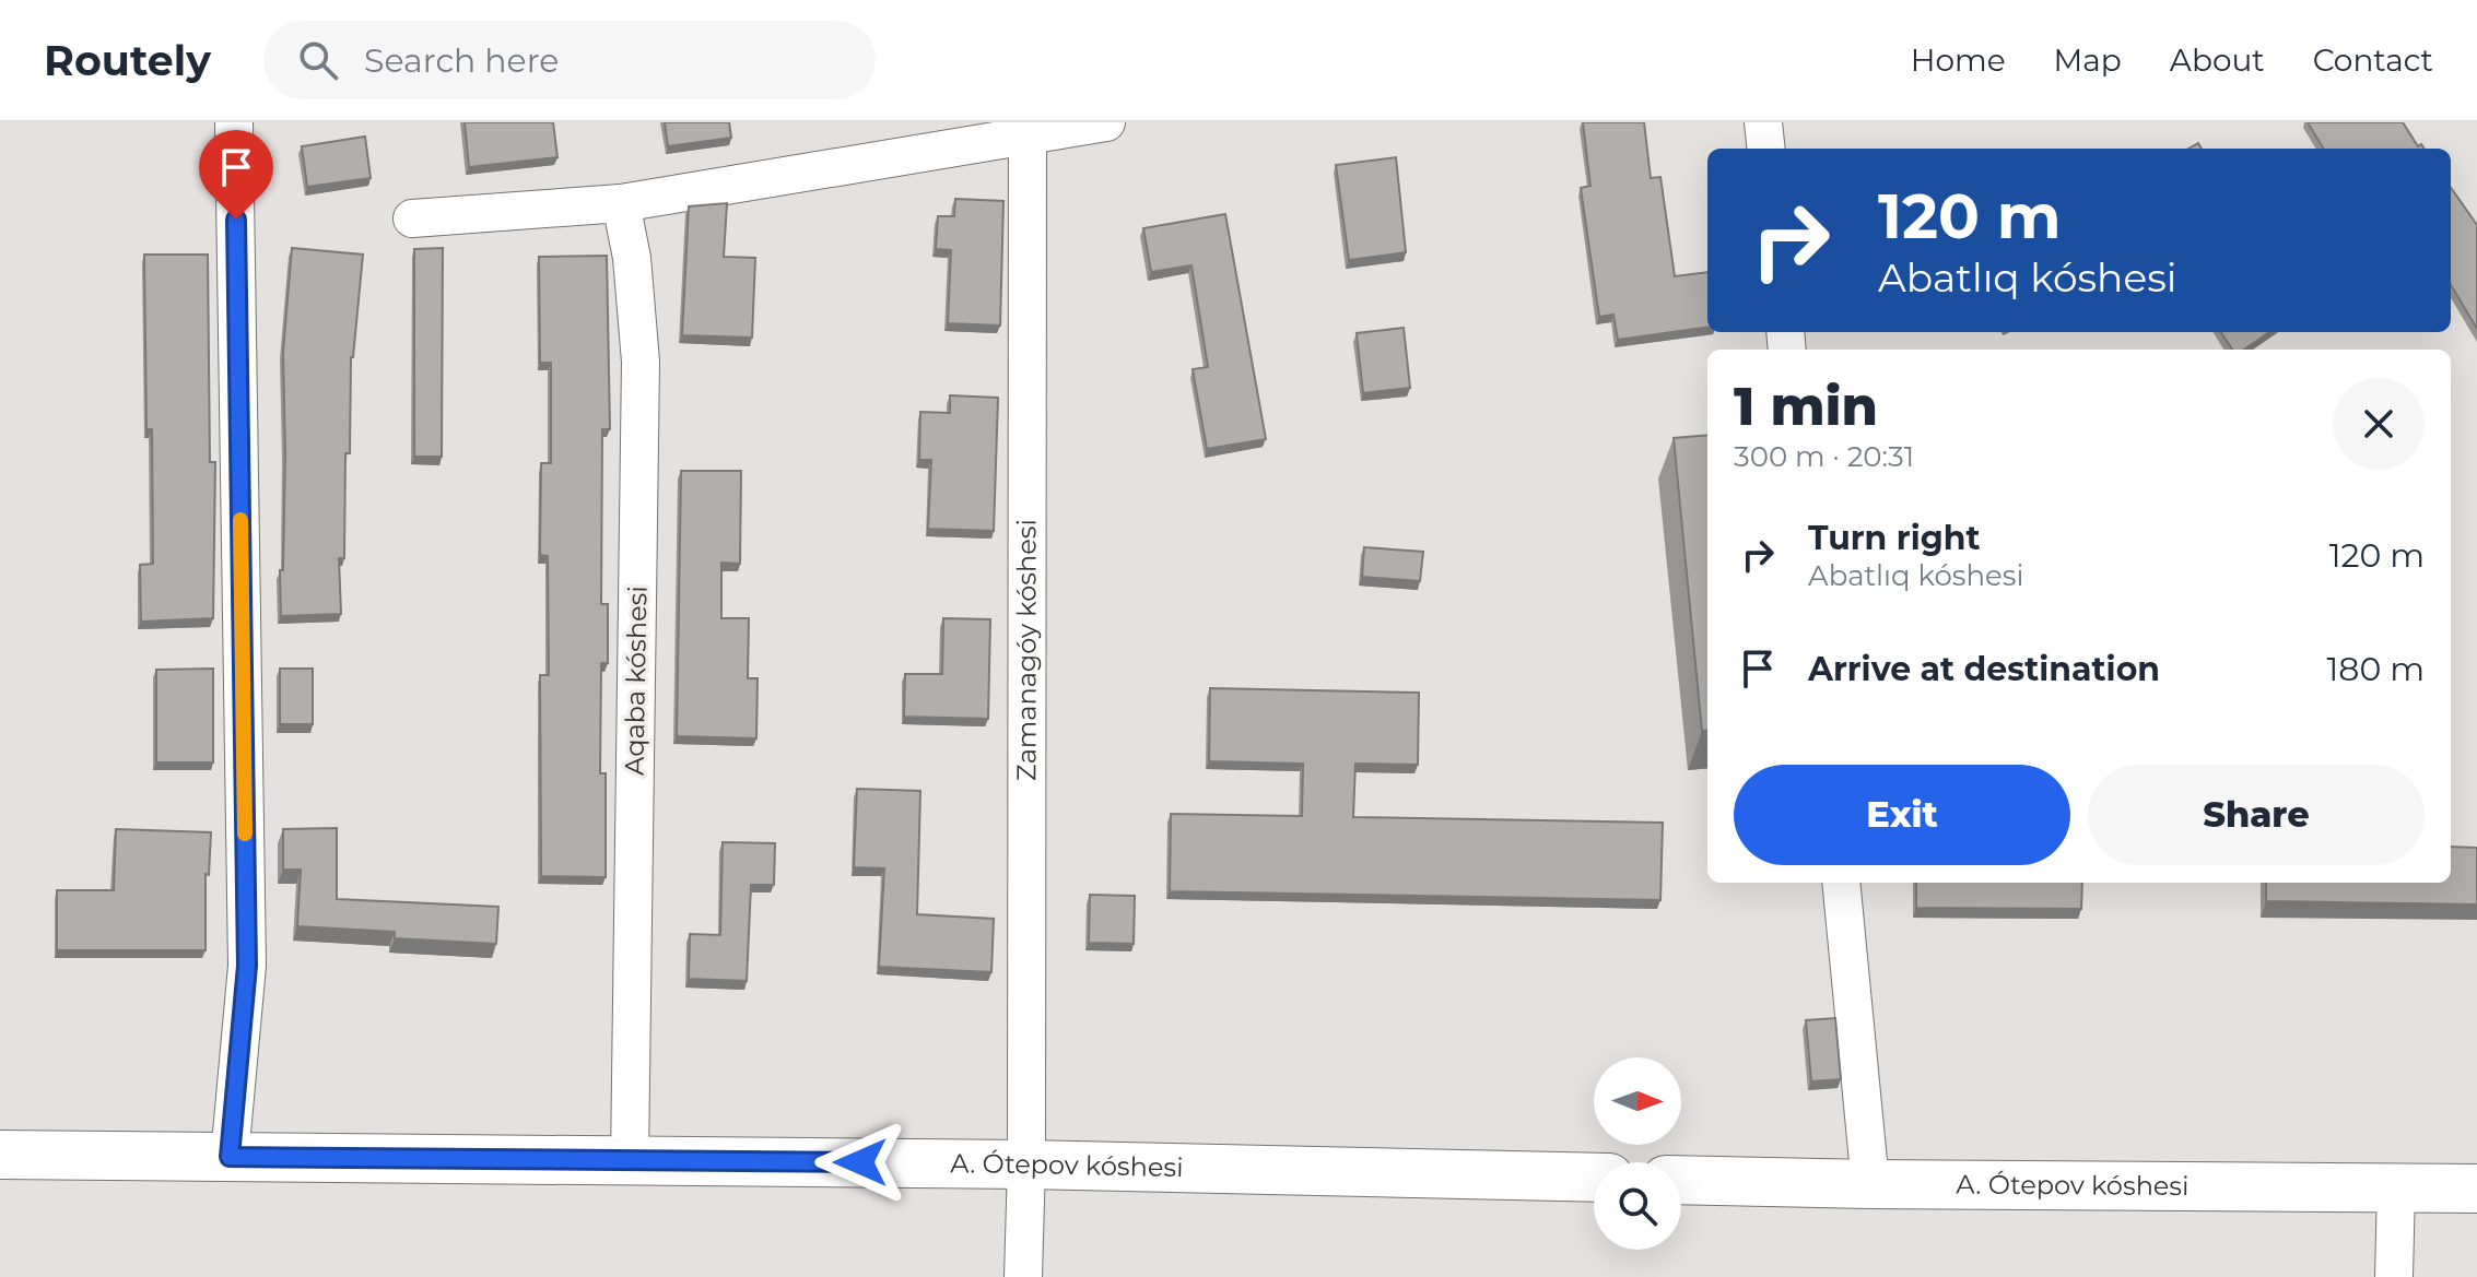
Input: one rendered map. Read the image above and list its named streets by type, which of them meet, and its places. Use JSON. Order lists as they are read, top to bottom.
{
  "streets": {
    "main road": ["A. Ótepov kóshesi"],
    "street": ["Zamanagóy kóshesi", "Aqaba kóshesi"]
  },
  "crossings": [
    ["Zamanagóy kóshesi", "A. Ótepov kóshesi"],
    ["Aqaba kóshesi", "A. Ótepov kóshesi"]
  ],
  "north": "right",
  "page": {
    "header": "Routely",
    "search": "Search here",
    "nav": [
      "Home",
      "Map",
      "About",
      "Contact"
    ],
    "turn": ["120 m", "Abatlıq kóshesi"],
    "heading": ["1 min", "300 m · 20:31"],
    "list": [
      {
        "name": "Turn right",
        "note": "Abatlıq kóshesi",
        "value": "120 m"
      },
      {
        "name": "Arrive at destination",
        "value": "180 m"
      }
    ],
    "buttons": ["Exit", "Share"]
  }
}
